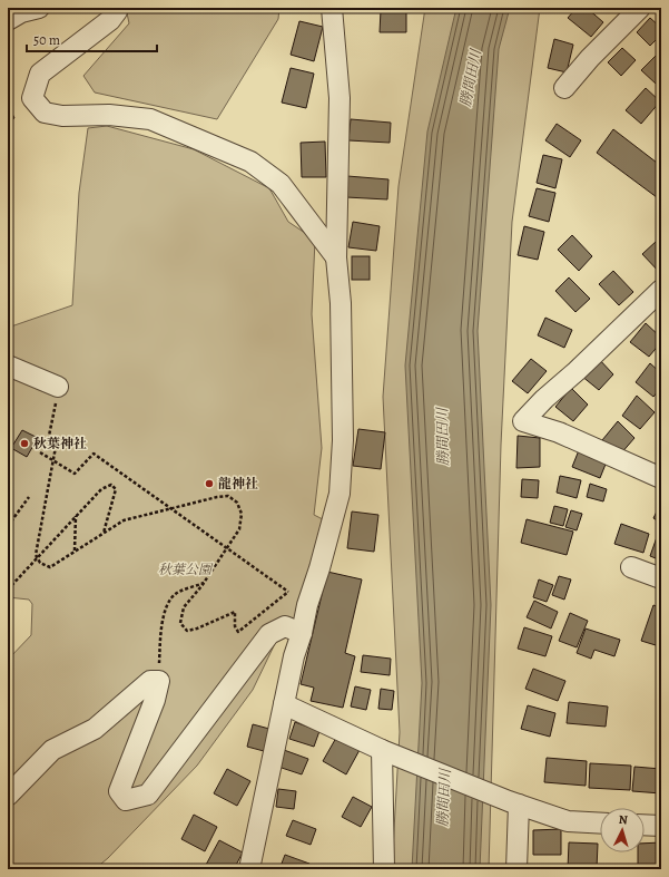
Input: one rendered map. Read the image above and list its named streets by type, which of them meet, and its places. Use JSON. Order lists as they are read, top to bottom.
{
  "water": ["勝間田川"],
  "parks": ["秋葉公園"],
  "places": ["秋葉神社", "龍神社"],
  "scale_bar": "50 m",
  "north": "top"
}
